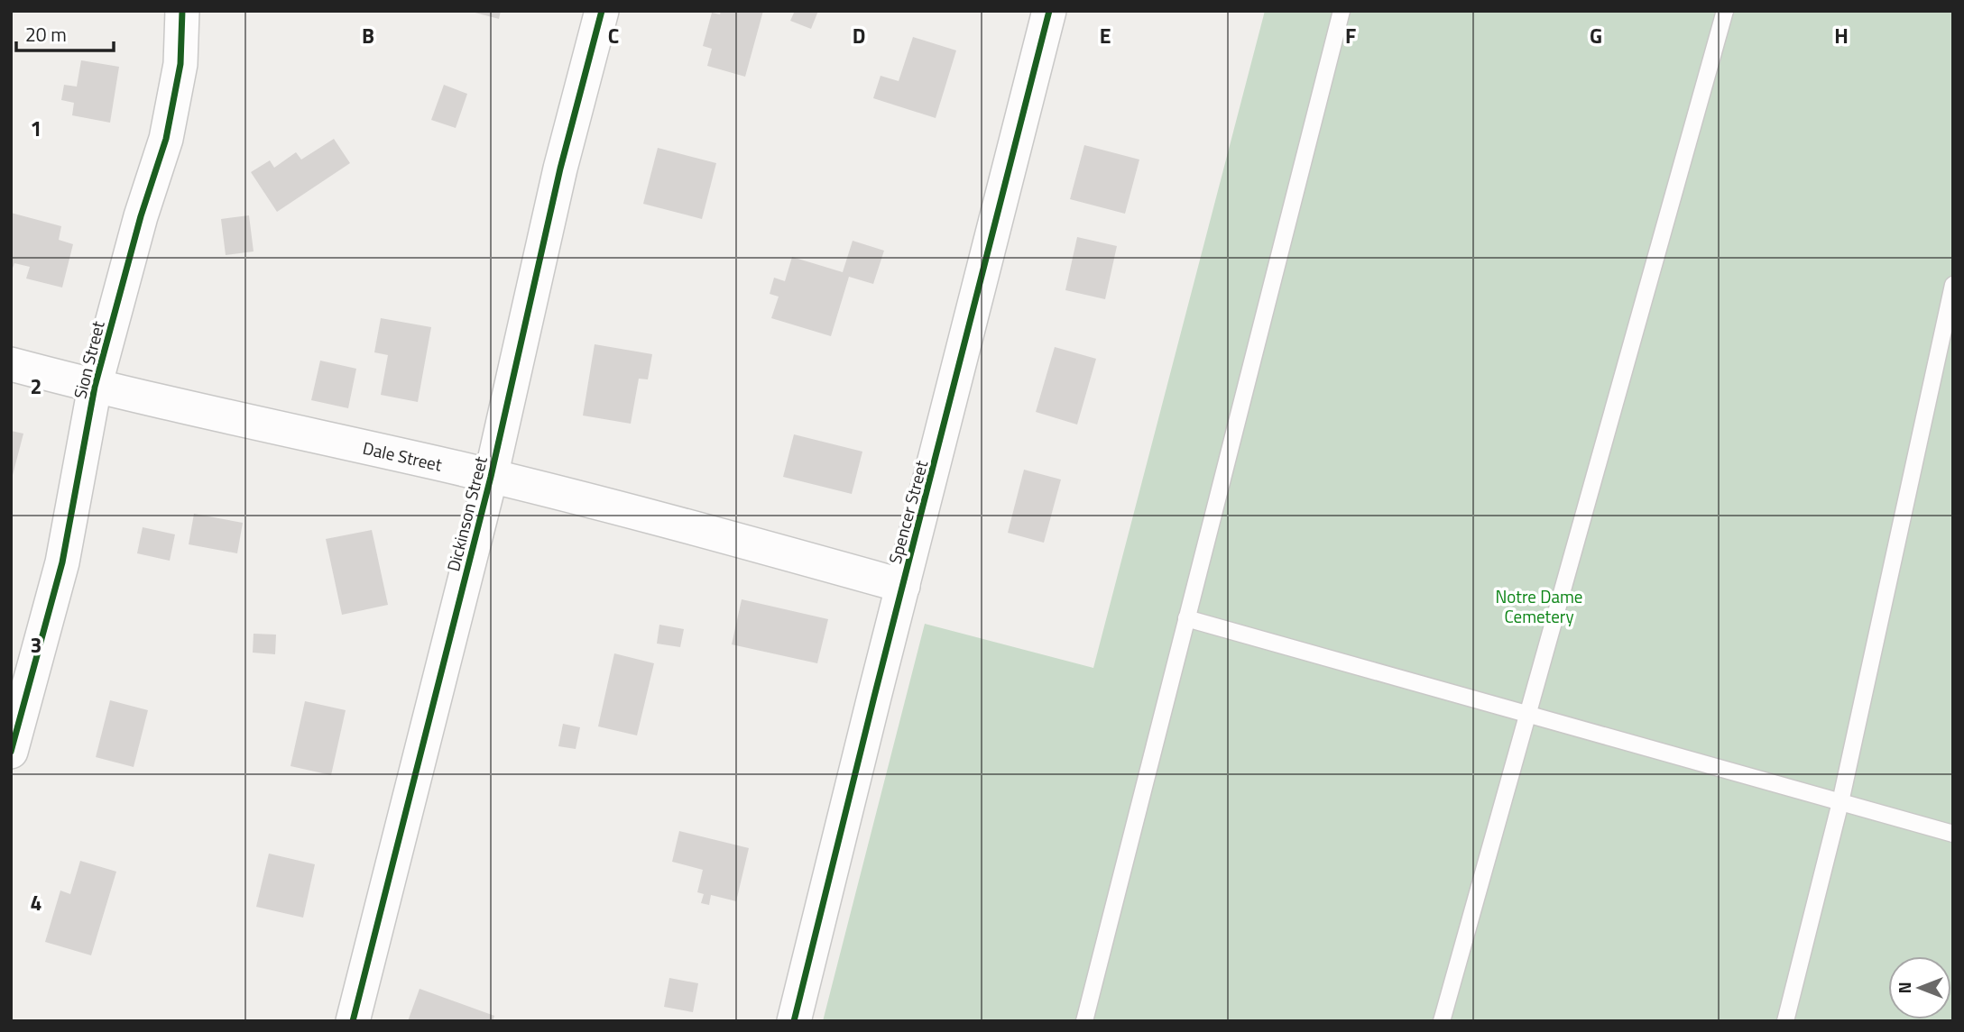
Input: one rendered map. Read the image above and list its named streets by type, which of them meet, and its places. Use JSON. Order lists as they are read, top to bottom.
{
  "streets": {
    "street": [
      "Sion Street",
      "Dale Street",
      "Spencer Street",
      "Dickinson Street"
    ]
  },
  "crossings": [
    ["Sion Street", "Dale Street"],
    ["Dale Street", "Spencer Street"],
    ["Dale Street", "Dickinson Street"]
  ],
  "parks": ["Notre Dame Cemetery"],
  "scale_bar": "20 m",
  "north": "left",
  "grid": {
    "columns": [
      "B",
      "C",
      "D",
      "E",
      "F",
      "G",
      "H"
    ],
    "rows": [
      "1",
      "2",
      "3",
      "4"
    ]
  }
}
